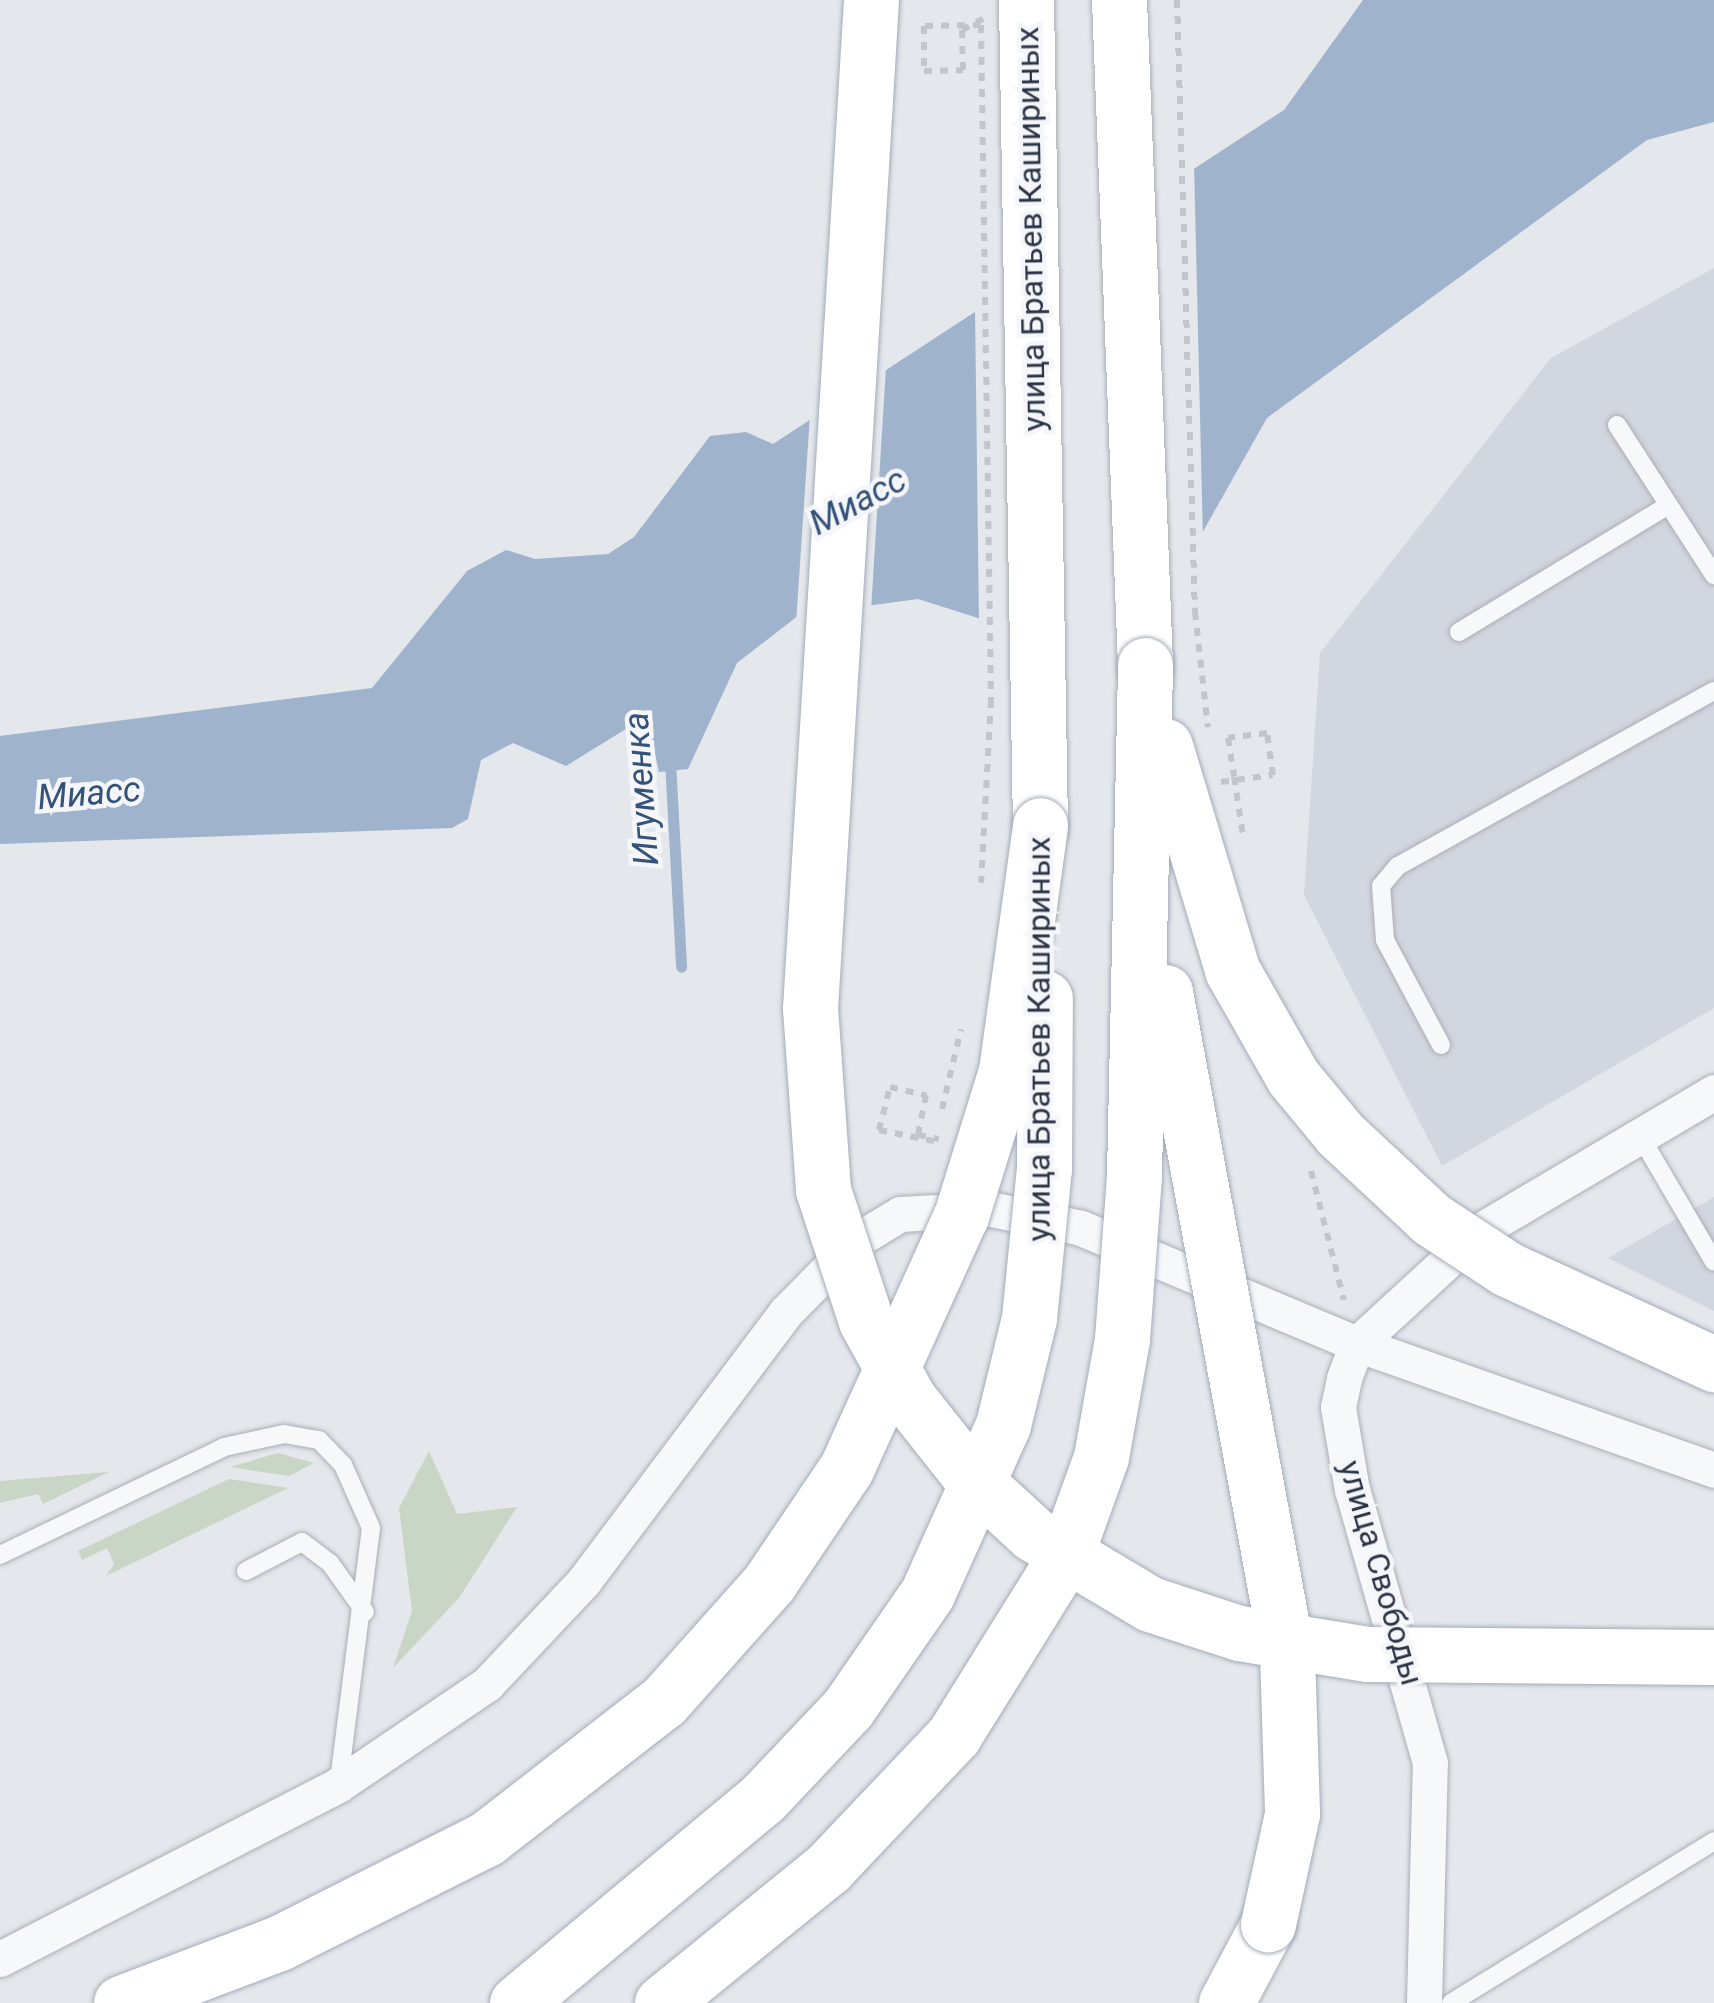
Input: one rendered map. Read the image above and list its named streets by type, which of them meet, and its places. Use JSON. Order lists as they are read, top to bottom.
{
  "streets": {
    "main road": ["улица Братьев Кашириных"],
    "street": ["улица Свободы"]
  },
  "water": ["Миасс", "Игуменка"]
}
